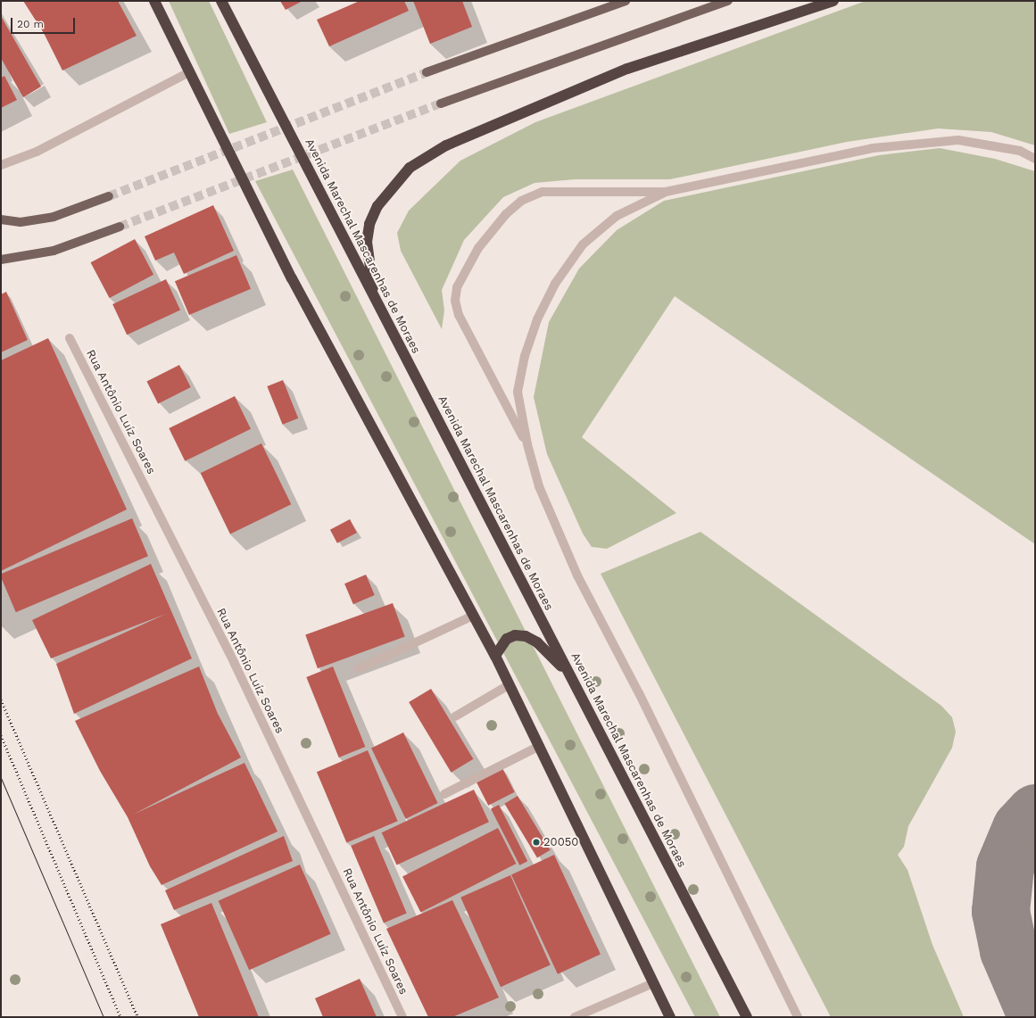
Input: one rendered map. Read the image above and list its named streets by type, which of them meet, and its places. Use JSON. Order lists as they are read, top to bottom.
{
  "streets": {
    "highway": ["Avenida Marechal Mascarenhas de Moraes"],
    "street": ["Rua Antônio Luíz Soares"]
  },
  "places": ["20050"],
  "scale_bar": "20 m"
}
